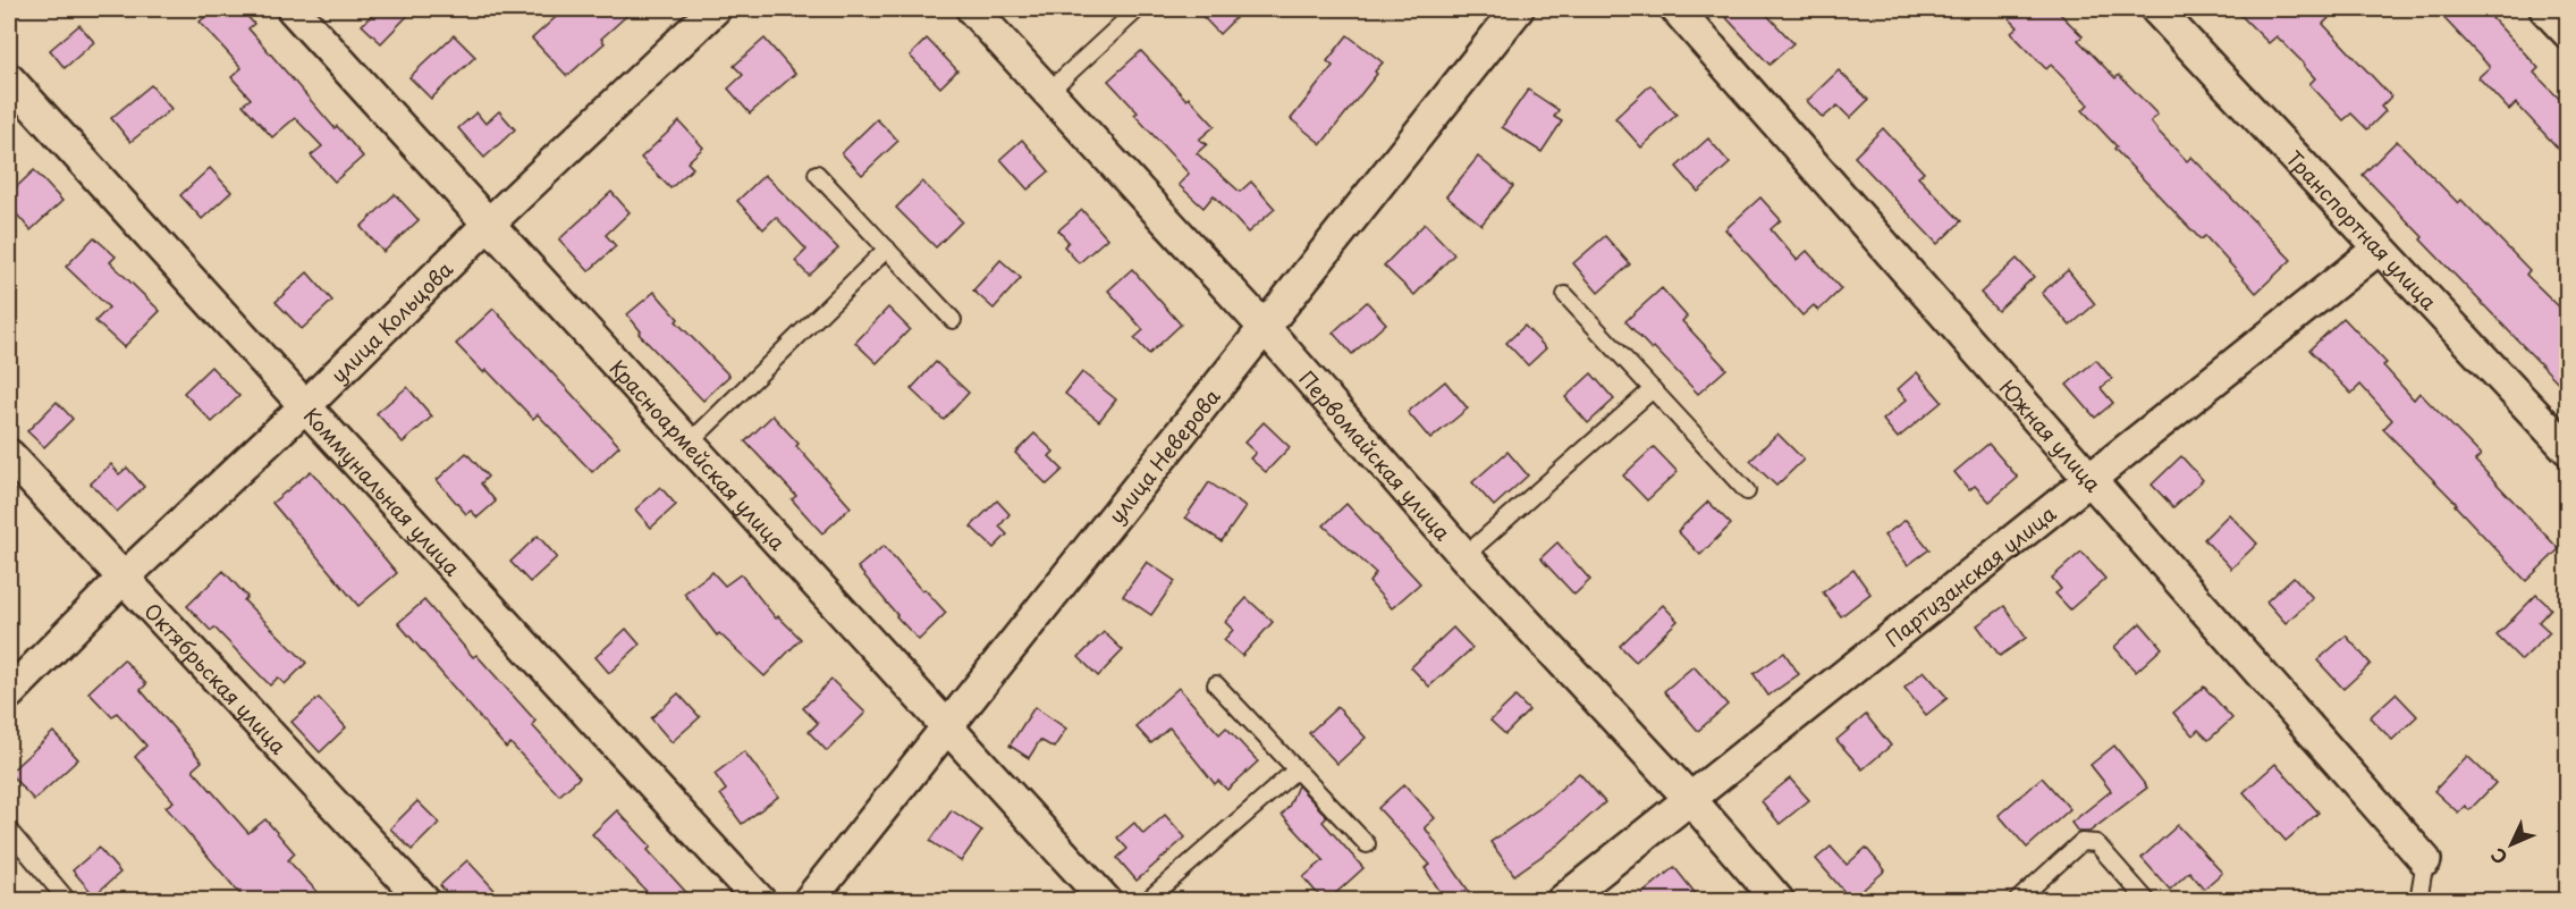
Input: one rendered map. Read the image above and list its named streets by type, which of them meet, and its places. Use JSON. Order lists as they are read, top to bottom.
{
  "streets": {
    "street": [
      "Транспортная улица",
      "улица Кольцова",
      "Южная улица",
      "Красноармейская улица",
      "Первомайская улица",
      "улица Неверова",
      "Коммунальная улица",
      "Партизанская улица",
      "Октябрьская улица"
    ]
  },
  "crossings": [
    ["Транспортная улица", "Партизанская улица"],
    ["улица Кольцова", "Красноармейская улица"],
    ["улица Кольцова", "Коммунальная улица"],
    ["улица Кольцова", "Октябрьская улица"],
    ["Южная улица", "Партизанская улица"],
    ["Красноармейская улица", "улица Неверова"],
    ["Первомайская улица", "улица Неверова"],
    ["Первомайская улица", "Партизанская улица"]
  ],
  "north": "bottom left"
}
